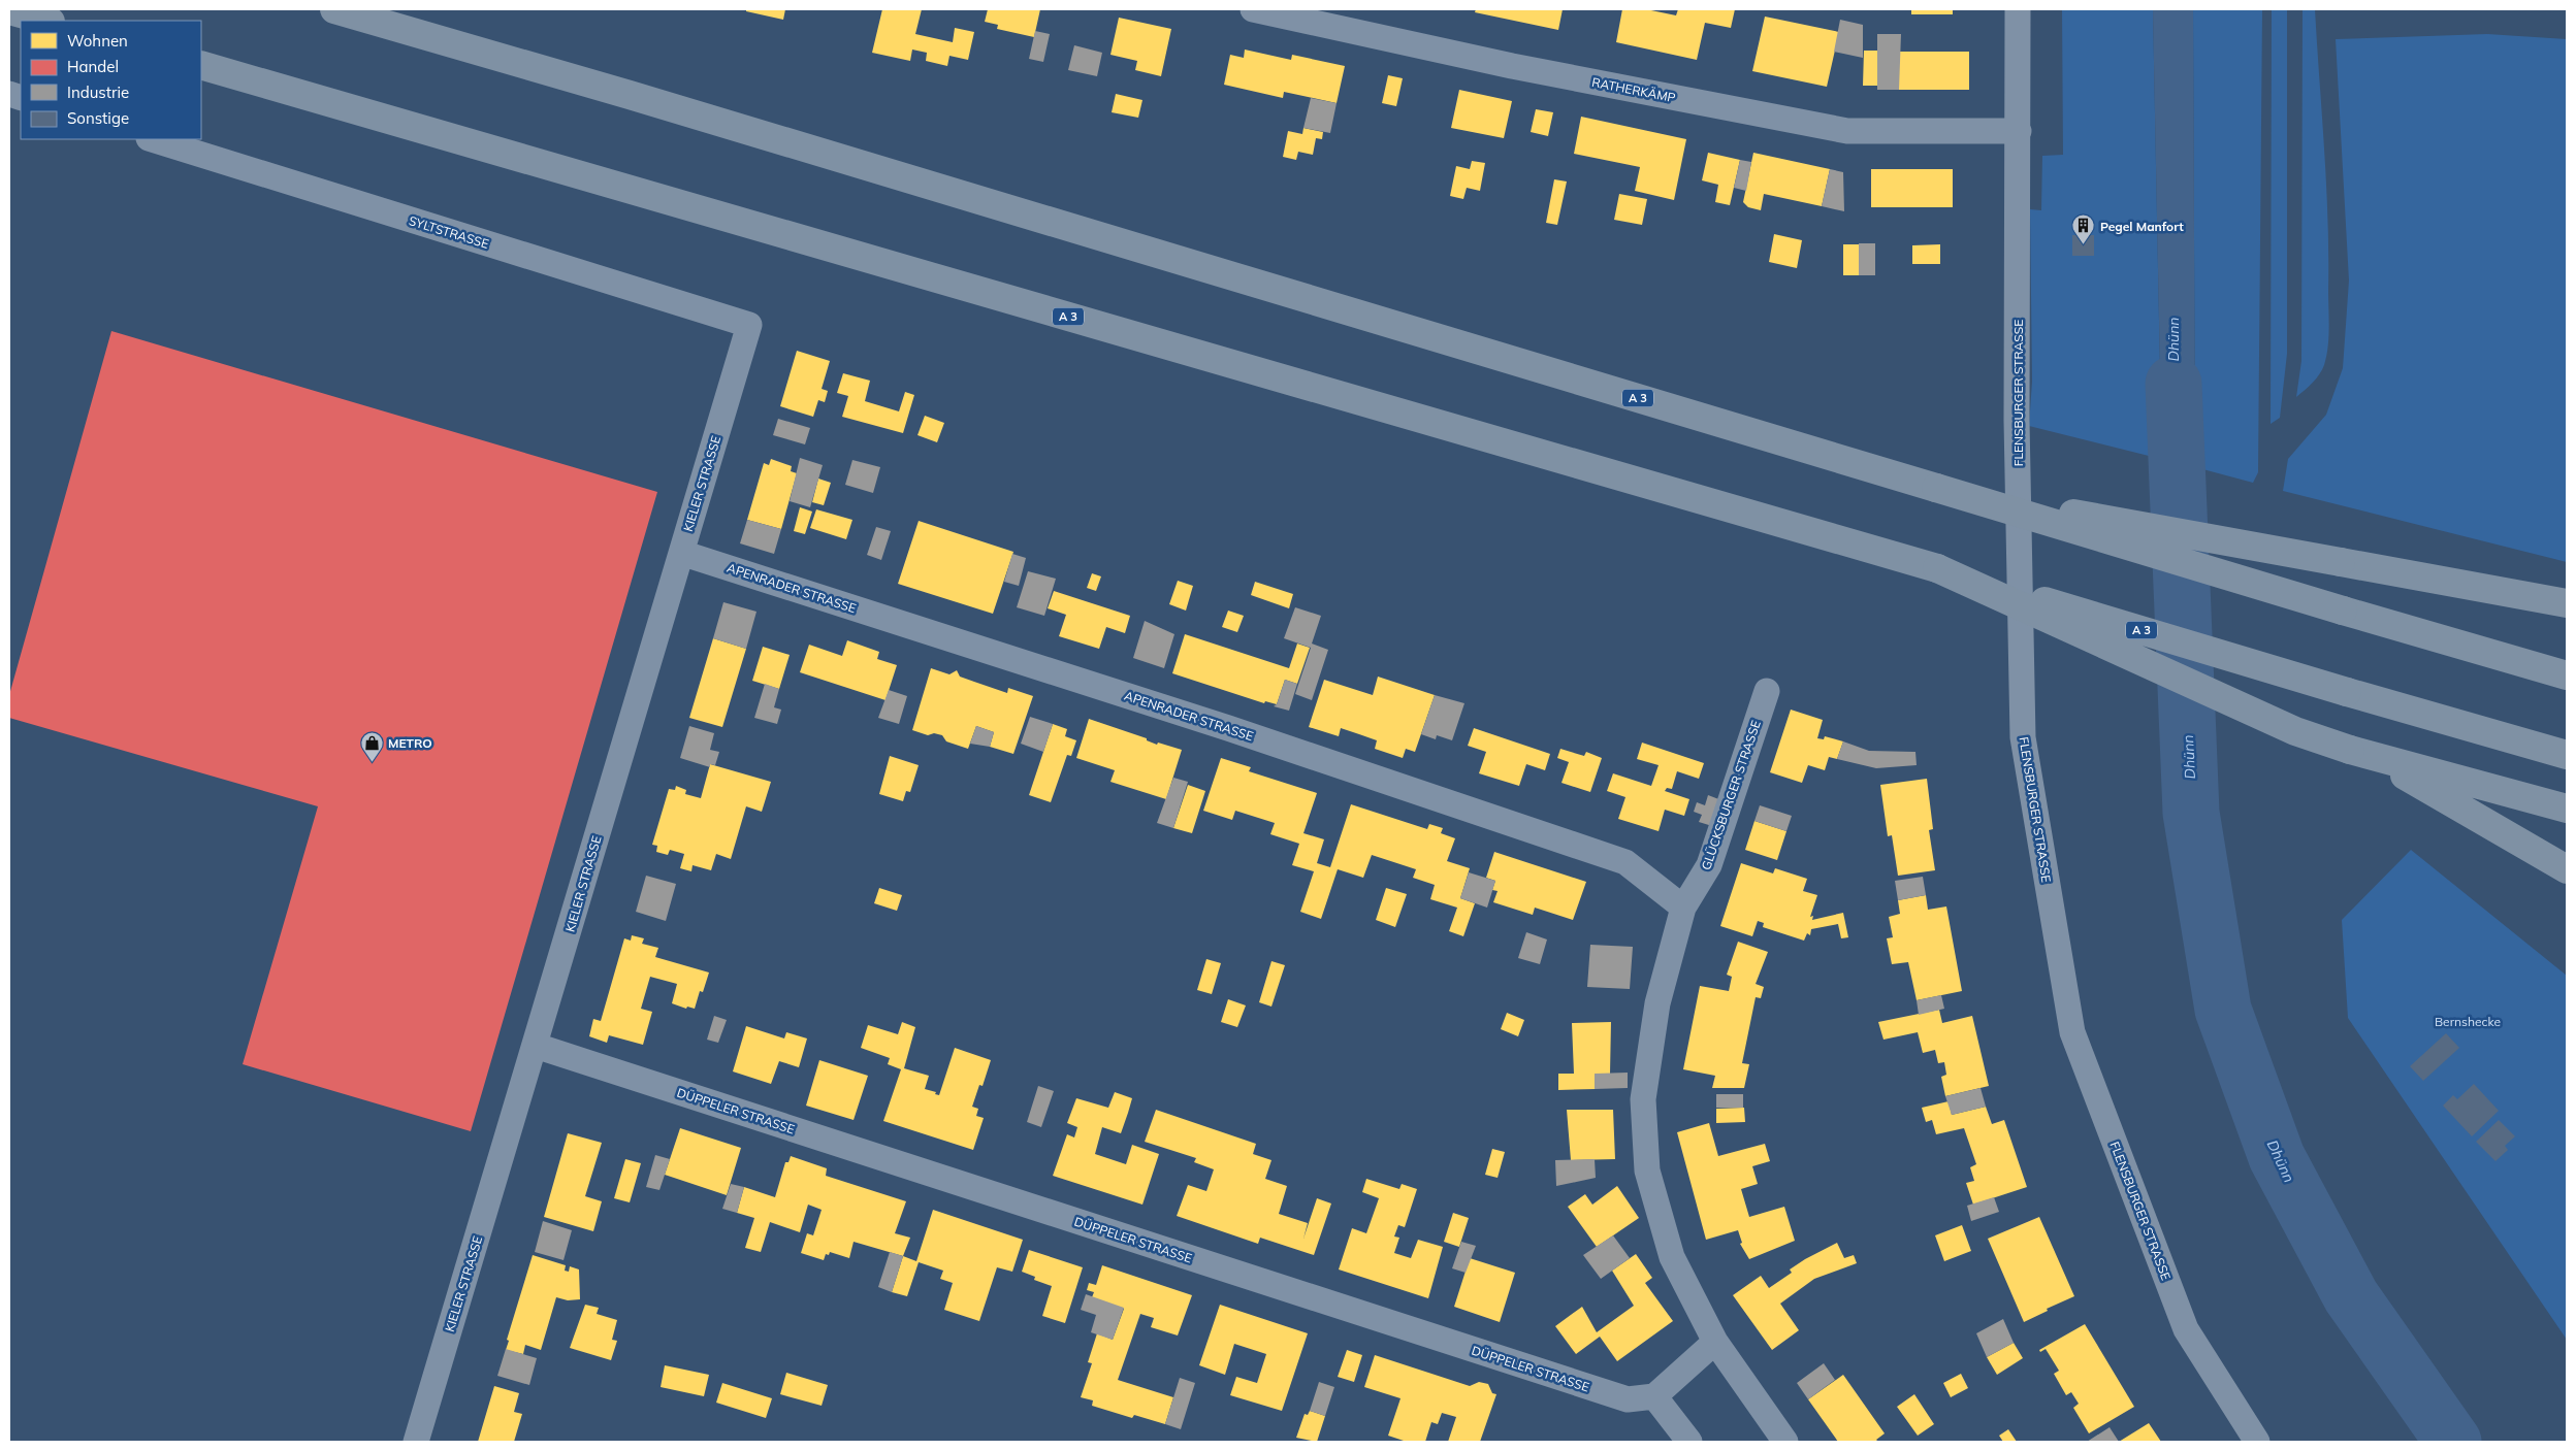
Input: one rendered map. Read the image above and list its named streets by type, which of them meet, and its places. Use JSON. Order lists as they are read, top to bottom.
{
  "streets": {
    "highway": ["A 3"],
    "street": [
      "RATHERKÄMP",
      "SYLTSTRASSE",
      "FLENSBURGER STRASSE",
      "KIELER STRASSE",
      "APENRADER STRASSE",
      "GLÜCKSBURGER STRASSE",
      "DÜPPELER STRASSE"
    ]
  },
  "crossings": [
    ["RATHERKÄMP", "FLENSBURGER STRASSE"],
    ["SYLTSTRASSE", "KIELER STRASSE"],
    ["KIELER STRASSE", "APENRADER STRASSE"],
    ["KIELER STRASSE", "DÜPPELER STRASSE"],
    ["APENRADER STRASSE", "GLÜCKSBURGER STRASSE"]
  ],
  "water": ["Dhünn"],
  "parks": ["Bernshecke"],
  "places": {
    "building": ["Pegel Manfort"],
    "shop": ["METRO"]
  },
  "legend": [
    "Wohnen",
    "Handel",
    "Industrie",
    "Sonstige"
  ]
}
